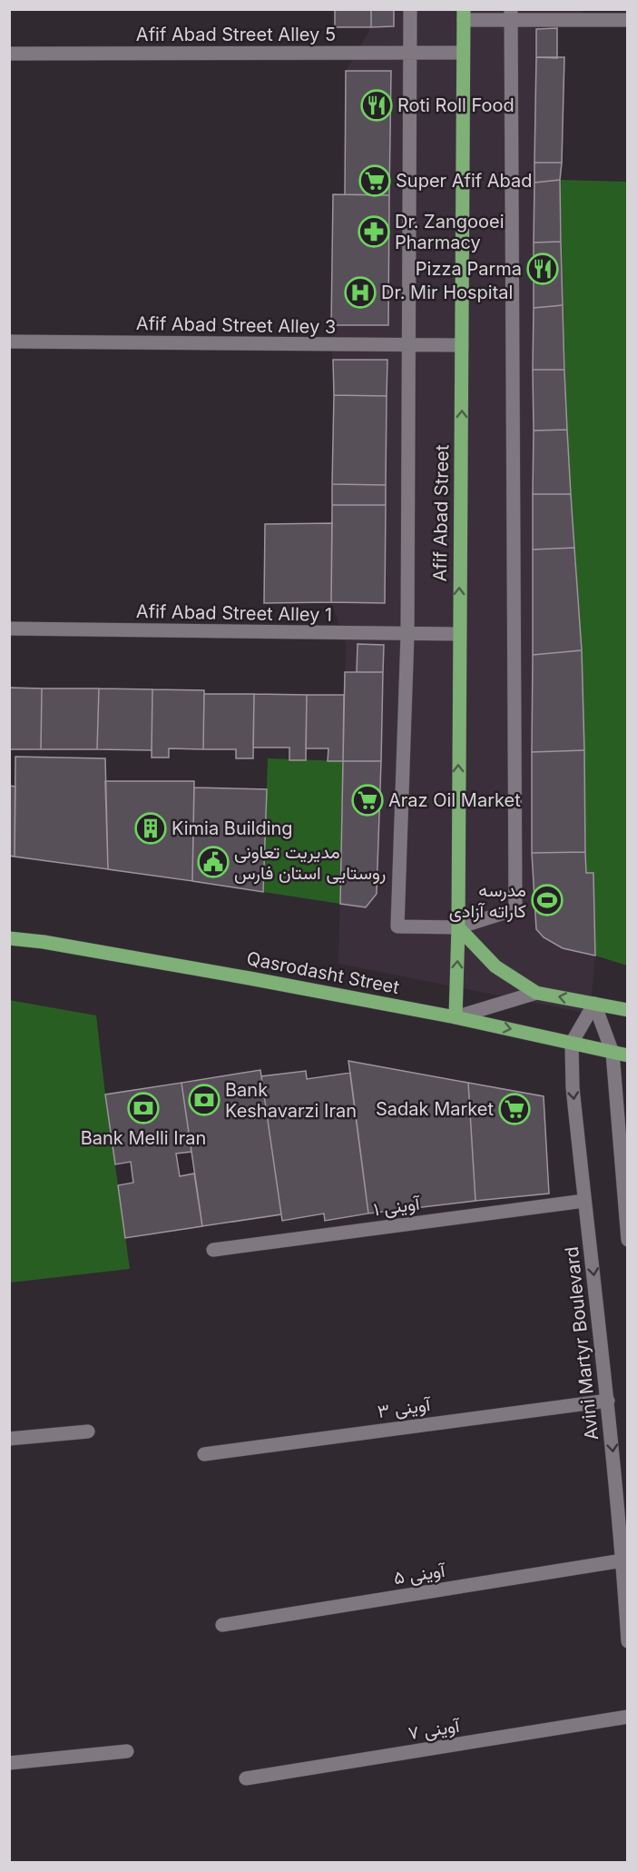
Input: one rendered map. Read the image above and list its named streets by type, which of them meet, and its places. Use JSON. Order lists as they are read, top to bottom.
{
  "streets": {
    "main road": ["Afif Abad Street", "Qasrodasht Street"],
    "street": [
      "Afif Abad Street Alley 5",
      "Afif Abad Street Alley 3",
      "Afif Abad Street Alley 1",
      "۱ آوینی",
      "Avini Martyr Boulevard",
      "۳ آوینی",
      "۵ آوینی",
      "۷ آوینی"
    ]
  },
  "crossings": [
    ["Afif Abad Street Alley 5", "Afif Abad Street"],
    ["Afif Abad Street Alley 3", "Afif Abad Street"],
    ["Afif Abad Street", "Afif Abad Street Alley 1"],
    ["Afif Abad Street", "Qasrodasht Street"],
    ["Qasrodasht Street", "Avini Martyr Boulevard"],
    ["۱ آوینی", "Avini Martyr Boulevard"],
    ["Avini Martyr Boulevard", "۳ آوینی"],
    ["Avini Martyr Boulevard", "۵ آوینی"]
  ],
  "one_way": ["Afif Abad Street"],
  "places": {
    "restaurant": ["Roti Roll Food", "Pizza Parma"],
    "supermarket": ["Super Afif Abad", "Araz Oil Market", "Sadak Market"],
    "pharmacy": ["Dr. Zangooei Pharmacy"],
    "hospital": ["Dr. Mir Hospital"],
    "building": ["Kimia Building"],
    "public building": ["مدیریت تعاونی روستایی استان فارس"],
    "sports": ["مدرسه کاراته آزادی"],
    "bank": ["Bank Keshavarzi Iran", "Bank Melli Iran"]
  }
}
